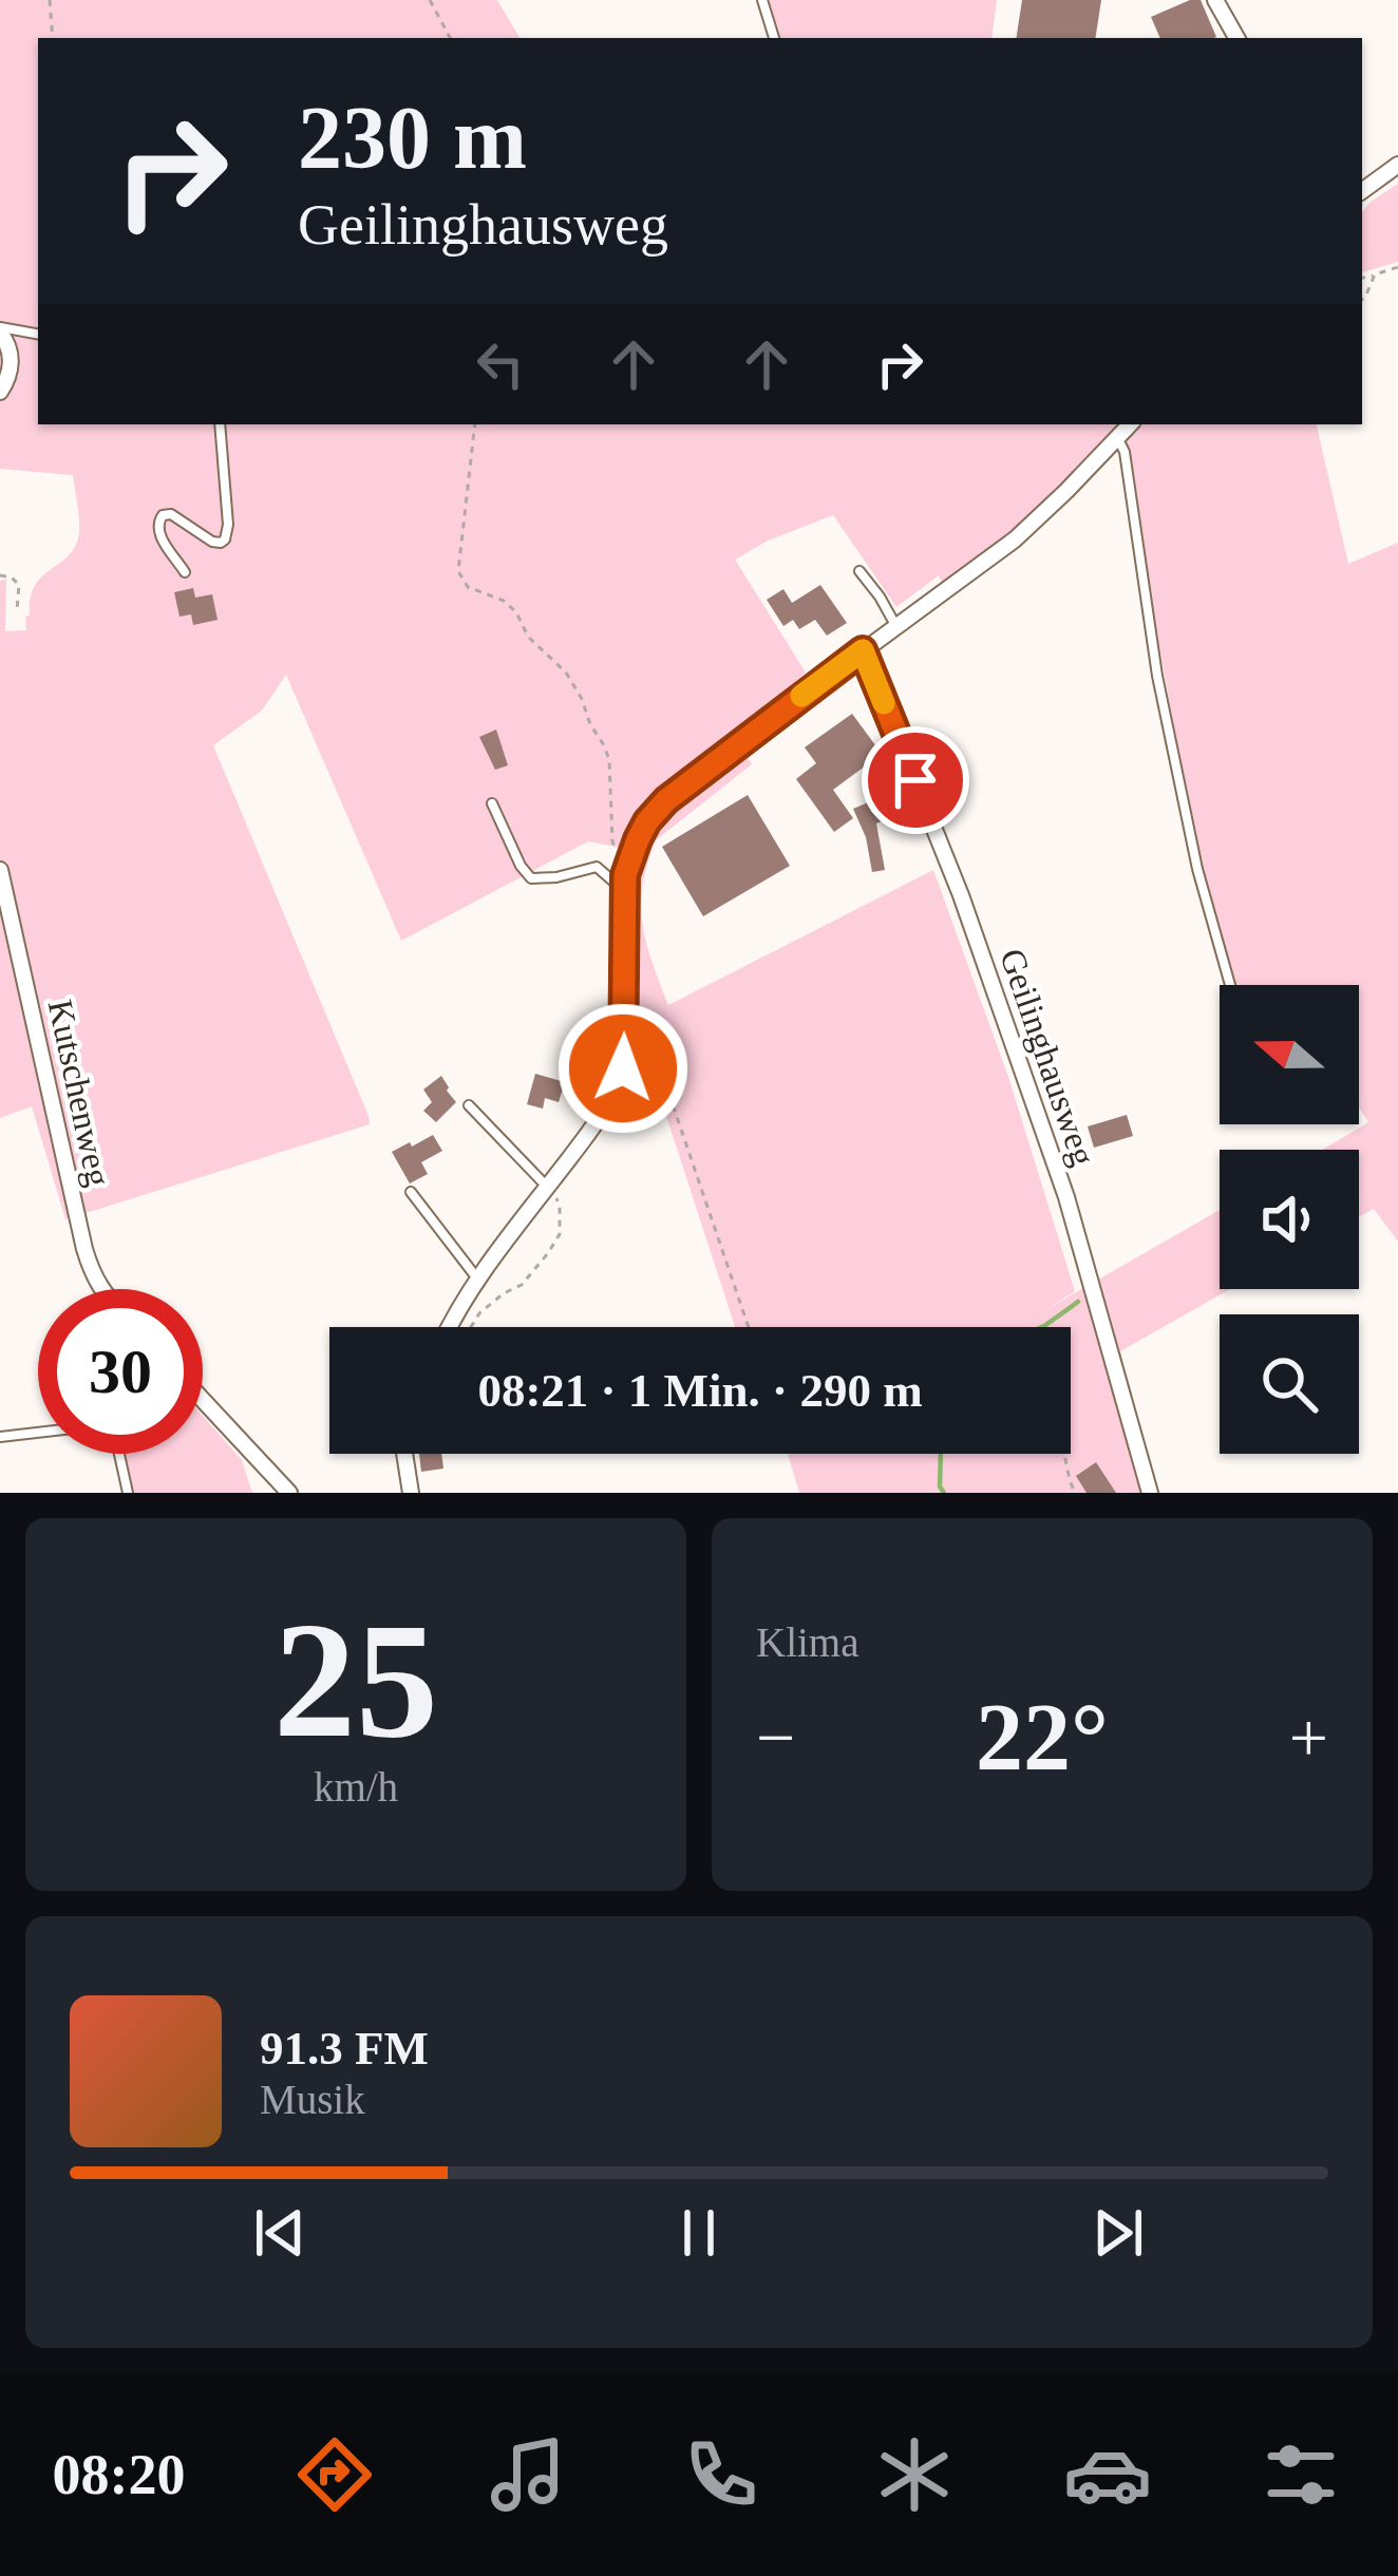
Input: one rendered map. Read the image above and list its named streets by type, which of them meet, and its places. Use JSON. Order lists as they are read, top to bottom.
{
  "streets": {
    "street": ["Geilinghausweg", "Kutschenweg"]
  },
  "north": "left",
  "page": {
    "turn": ["230 m", "Geilinghausweg"],
    "limit": "30",
    "trip": "08:21 · 1 Min. · 290 m",
    "tile": [
      ["25", "km/h"],
      "Klima"
    ],
    "heat": ["−", "22°", "+"],
    "song": ["91.3 FM", "Musik"],
    "tabs": "08:20"
  }
}
